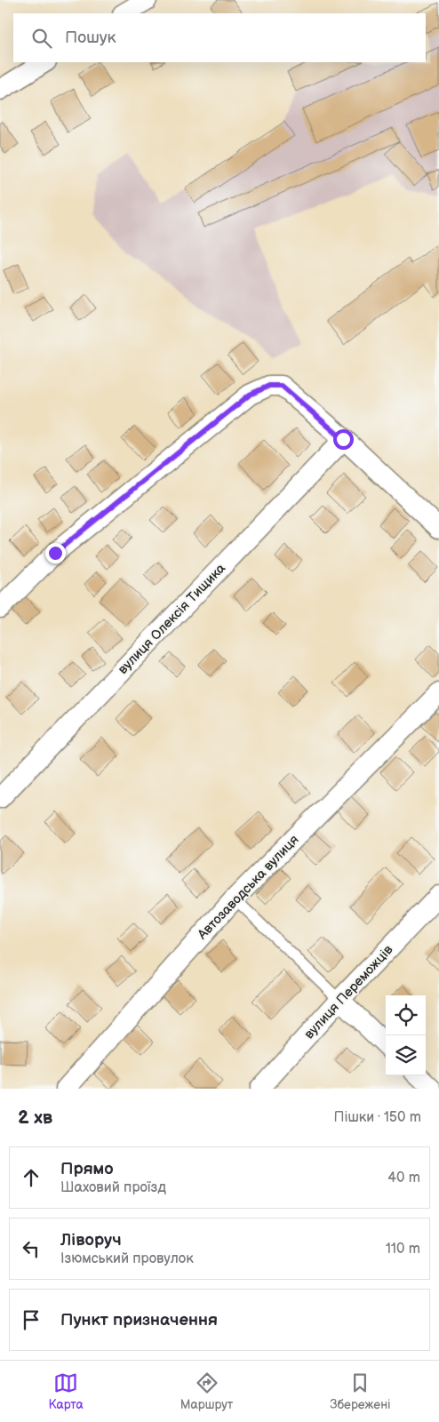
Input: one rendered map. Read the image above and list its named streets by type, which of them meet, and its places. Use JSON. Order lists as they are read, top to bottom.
{
  "streets": {
    "street": ["вулиця Олексія Тищика", "Автозаводська вулиця", "вулиця Переможців"]
  },
  "page": {
    "search": "Пошук",
    "heading": ["2 хв", "Пішки · 150 m"],
    "list": [
      ["Прямо", "Шаховий проїзд", "40 m"],
      ["Ліворуч", "Ізюмський провулок", "110 m"],
      "Пункт призначення"
    ],
    "nav": ["Карта", "Маршрут", "Збережені"]
  }
}
